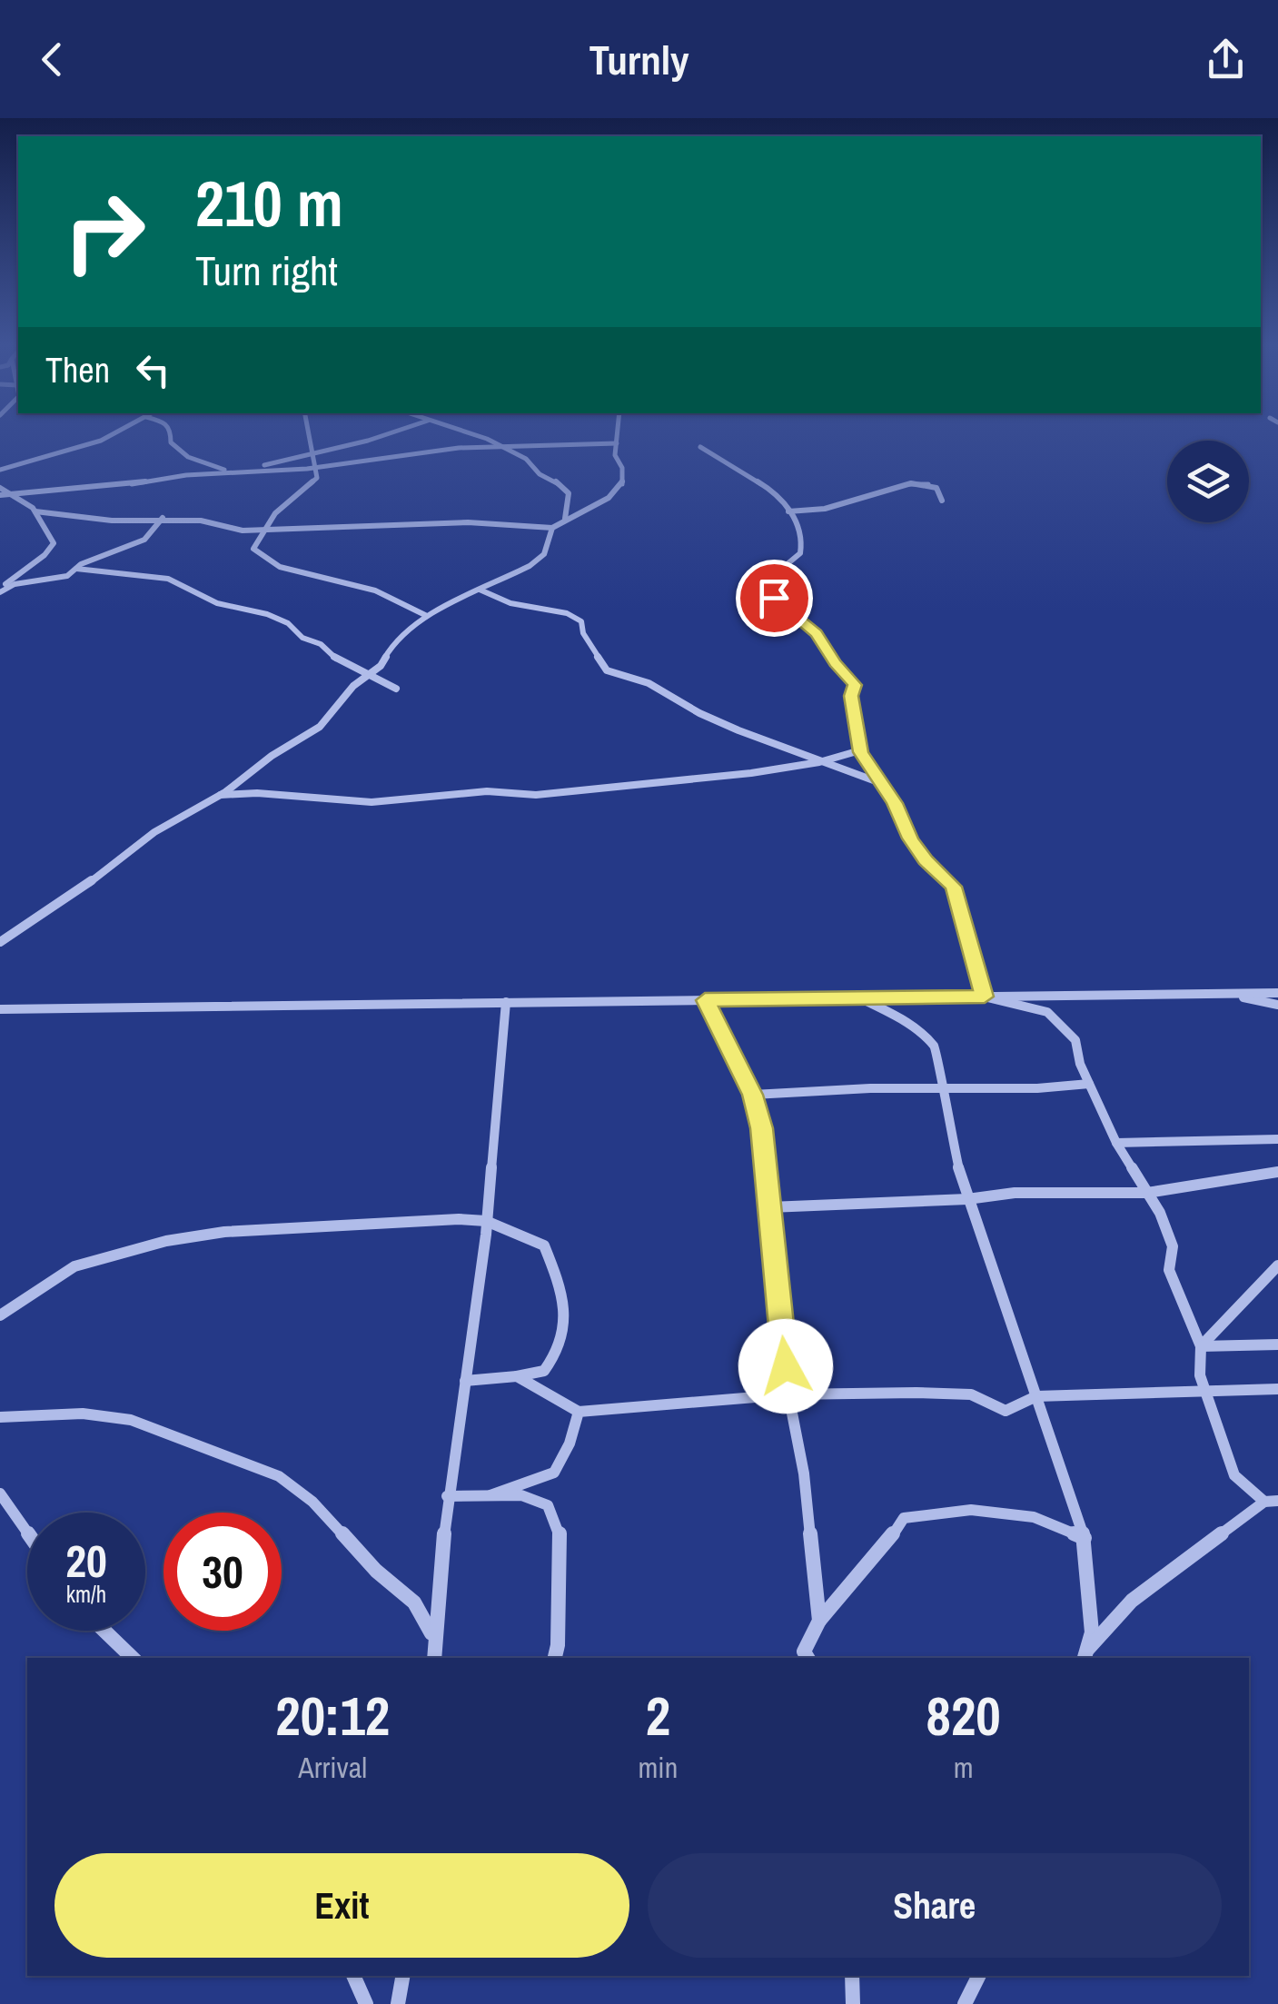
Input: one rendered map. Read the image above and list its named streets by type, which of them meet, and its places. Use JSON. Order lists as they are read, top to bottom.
{
  "page": {
    "header": "Turnly",
    "turn": ["210 m", "Turn right"],
    "then": "Then",
    "speed": "20 km/h",
    "limit": "30",
    "eta": [
      "20:12",
      "Arrival",
      "2",
      "min",
      "820",
      "m"
    ],
    "buttons": ["Exit", "Share"]
  }
}
